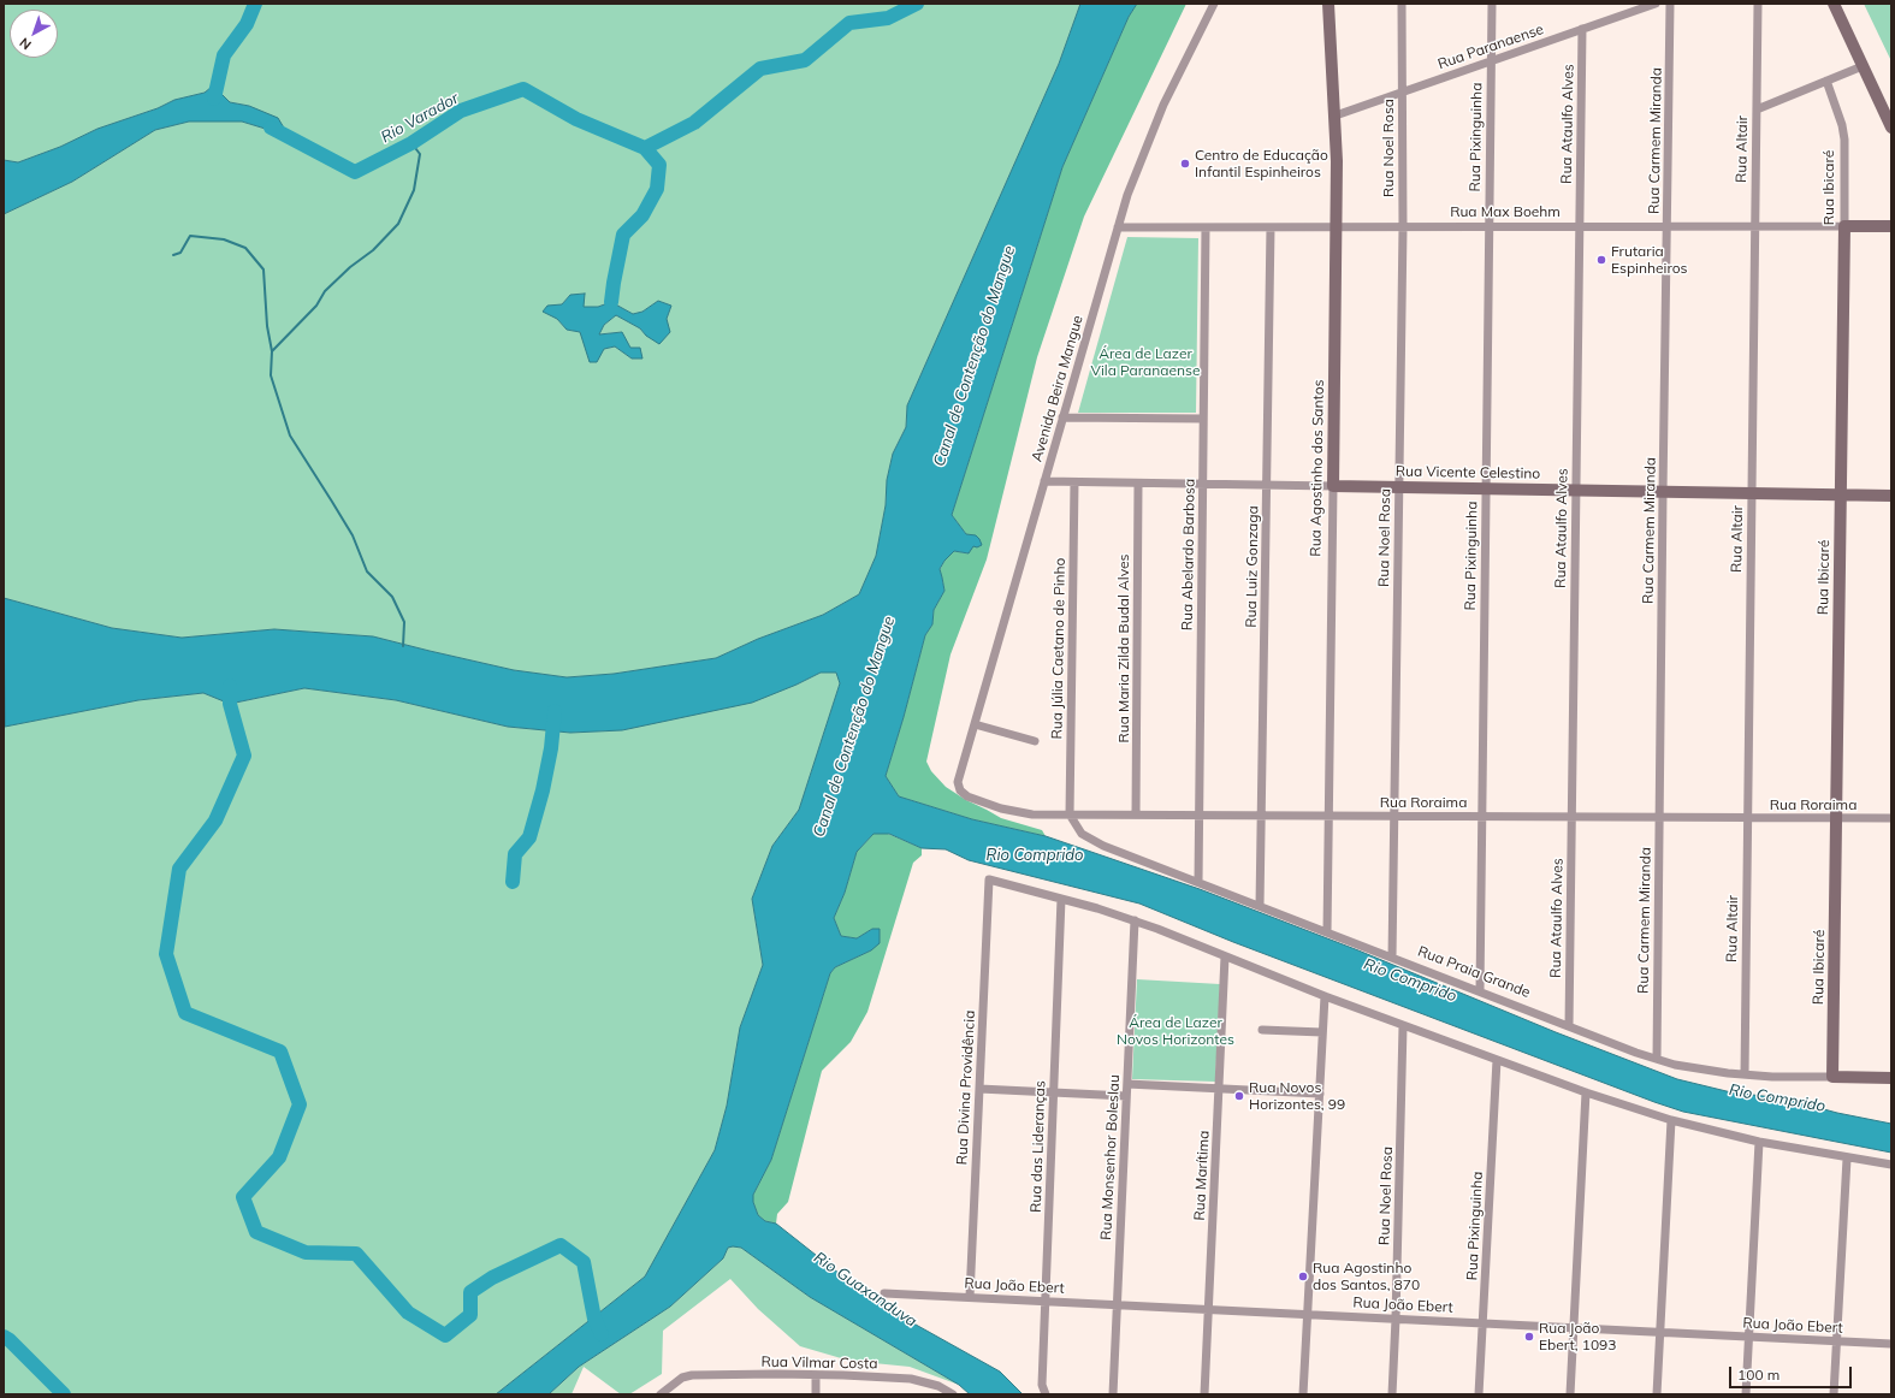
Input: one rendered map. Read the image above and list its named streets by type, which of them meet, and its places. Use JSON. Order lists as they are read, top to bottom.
{
  "streets": {
    "street": [
      "Rua Paranaense",
      "Rua Ataulfo Alves",
      "Rua Pixinguinha",
      "Rua Carmem Miranda",
      "Rua Noel Rosa",
      "Rua Altair",
      "Rua Ibicaré",
      "Rua Max Boehm",
      "Avenida Beira Mangue",
      "Rua Agostinho dos Santos",
      "Rua Vicente Celestino",
      "Rua Abelardo Barbosa",
      "Rua Luiz Gonzaga",
      "Rua Júlia Caetano de Pinho",
      "Rua Maria Zilda Budal Alves",
      "Rua Roraima",
      "Rua Praia Grande",
      "Rua Divina Providência",
      "Rua das Lideranças",
      "Rua Monsenhor Boleslau",
      "Rua Marítima",
      "Rua João Ebert",
      "Rua Vilmar Costa"
    ]
  },
  "crossings": [
    ["Rua Paranaense", "Rua Ataulfo Alves"],
    ["Rua Paranaense", "Rua Pixinguinha"],
    ["Rua Paranaense", "Rua Noel Rosa"],
    ["Rua Paranaense", "Rua Agostinho dos Santos"],
    ["Rua Ataulfo Alves", "Rua Max Boehm"],
    ["Rua Ataulfo Alves", "Rua Vicente Celestino"],
    ["Rua Ataulfo Alves", "Rua Roraima"],
    ["Rua Ataulfo Alves", "Rua Praia Grande"],
    ["Rua Pixinguinha", "Rua Max Boehm"],
    ["Rua Pixinguinha", "Rua Vicente Celestino"],
    ["Rua Pixinguinha", "Rua Roraima"],
    ["Rua Pixinguinha", "Rua Praia Grande"],
    ["Rua Pixinguinha", "Rua João Ebert"],
    ["Rua Carmem Miranda", "Rua Max Boehm"],
    ["Rua Carmem Miranda", "Rua Vicente Celestino"],
    ["Rua Carmem Miranda", "Rua Roraima"],
    ["Rua Carmem Miranda", "Rua Praia Grande"],
    ["Rua Noel Rosa", "Rua Max Boehm"],
    ["Rua Noel Rosa", "Rua Vicente Celestino"],
    ["Rua Noel Rosa", "Rua Roraima"],
    ["Rua Noel Rosa", "Rua Praia Grande"],
    ["Rua Noel Rosa", "Rua João Ebert"],
    ["Rua Altair", "Rua Max Boehm"],
    ["Rua Altair", "Rua Vicente Celestino"],
    ["Rua Altair", "Rua Roraima"],
    ["Rua Altair", "Rua Praia Grande"],
    ["Rua Ibicaré", "Rua Max Boehm"],
    ["Rua Ibicaré", "Rua Vicente Celestino"],
    ["Rua Ibicaré", "Rua Roraima"],
    ["Rua Ibicaré", "Rua Praia Grande"],
    ["Rua Max Boehm", "Avenida Beira Mangue"],
    ["Rua Max Boehm", "Rua Agostinho dos Santos"],
    ["Rua Max Boehm", "Rua Abelardo Barbosa"],
    ["Rua Max Boehm", "Rua Luiz Gonzaga"],
    ["Avenida Beira Mangue", "Rua Vicente Celestino"],
    ["Avenida Beira Mangue", "Rua Roraima"],
    ["Rua Agostinho dos Santos", "Rua Vicente Celestino"],
    ["Rua Agostinho dos Santos", "Rua Roraima"],
    ["Rua Agostinho dos Santos", "Rua Praia Grande"],
    ["Rua Vicente Celestino", "Rua Abelardo Barbosa"],
    ["Rua Vicente Celestino", "Rua Luiz Gonzaga"],
    ["Rua Vicente Celestino", "Rua Júlia Caetano de Pinho"],
    ["Rua Vicente Celestino", "Rua Maria Zilda Budal Alves"],
    ["Rua Abelardo Barbosa", "Rua Roraima"],
    ["Rua Abelardo Barbosa", "Rua Praia Grande"],
    ["Rua Luiz Gonzaga", "Rua Roraima"],
    ["Rua Luiz Gonzaga", "Rua Praia Grande"],
    ["Rua Júlia Caetano de Pinho", "Rua Roraima"],
    ["Rua Júlia Caetano de Pinho", "Rua Praia Grande"],
    ["Rua Maria Zilda Budal Alves", "Rua Roraima"],
    ["Rua Roraima", "Rua Praia Grande"],
    ["Rua Divina Providência", "Rua das Lideranças"],
    ["Rua Divina Providência", "Rua João Ebert"],
    ["Rua das Lideranças", "Rua João Ebert"],
    ["Rua Monsenhor Boleslau", "Rua João Ebert"],
    ["Rua Marítima", "Rua João Ebert"]
  ],
  "water": [
    "Rio Varador",
    "Canal de Contenção do Mangue",
    "Rio Comprido",
    "Rio Guaxanduva"
  ],
  "parks": ["Área de Lazer Vila Paranaense", "Área de Lazer Novos Horizontes"],
  "places": [
    "Centro de Educação Infantil Espinheiros",
    "Frutaria Espinheiros",
    "Rua Novos Horizontes, 99",
    "Rua Agostinho dos Santos, 870",
    "Rua João Ebert, 1093"
  ],
  "scale_bar": "100 m",
  "north": "bottom left"
}
